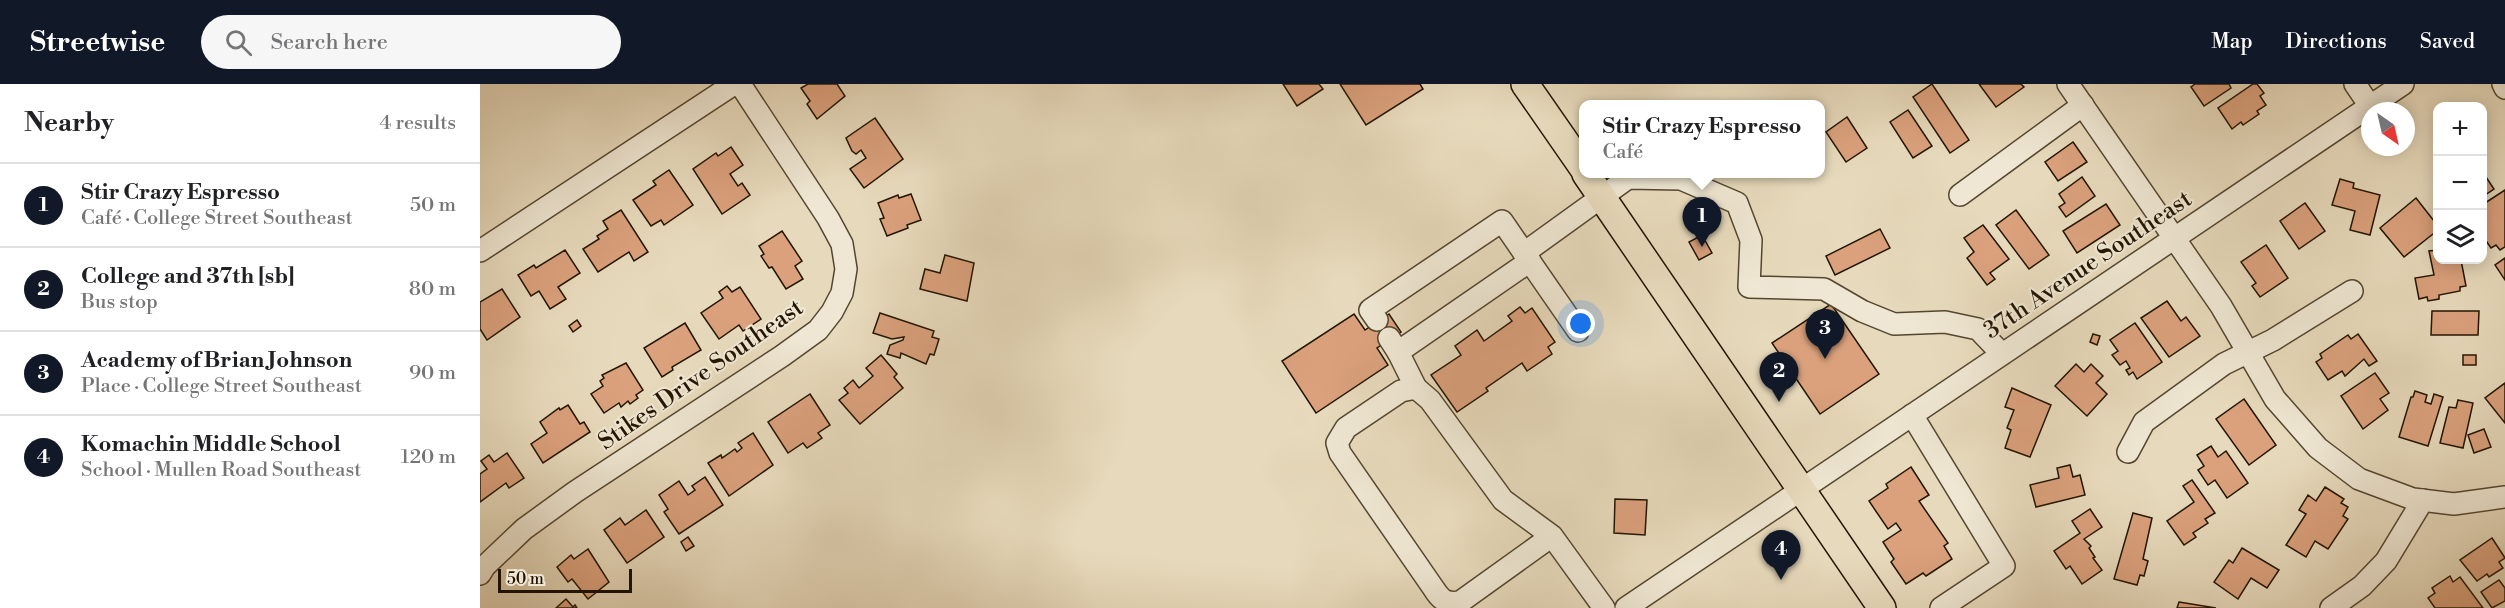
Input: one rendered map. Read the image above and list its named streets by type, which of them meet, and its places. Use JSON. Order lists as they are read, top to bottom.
{
  "streets": {
    "street": ["37th Avenue Southeast", "Stikes Drive Southeast"]
  },
  "scale_bar": "50 m",
  "north": "bottom right",
  "page": {
    "header": "Streetwise",
    "search": "Search here",
    "nav": ["Map", "Directions", "Saved"],
    "heading": ["Nearby", "4 results"],
    "popup": ["Stir Crazy Espresso", "Café"],
    "map_buttons": ["+", "−"],
    "list": [
      {
        "mark": "1",
        "name": "Stir Crazy Espresso",
        "note": "Café · College Street Southeast",
        "value": "50 m"
      },
      {
        "mark": "2",
        "name": "College and 37th [sb]",
        "note": "Bus stop",
        "value": "80 m"
      },
      {
        "mark": "3",
        "name": "Academy of Brian Johnson",
        "note": "Place · College Street Southeast",
        "value": "90 m"
      },
      {
        "mark": "4",
        "name": "Komachin Middle School",
        "note": "School · Mullen Road Southeast",
        "value": "120 m"
      }
    ],
    "pins": [
      "1",
      "3",
      "2",
      "4"
    ],
    "scale": "50 m"
  }
}
